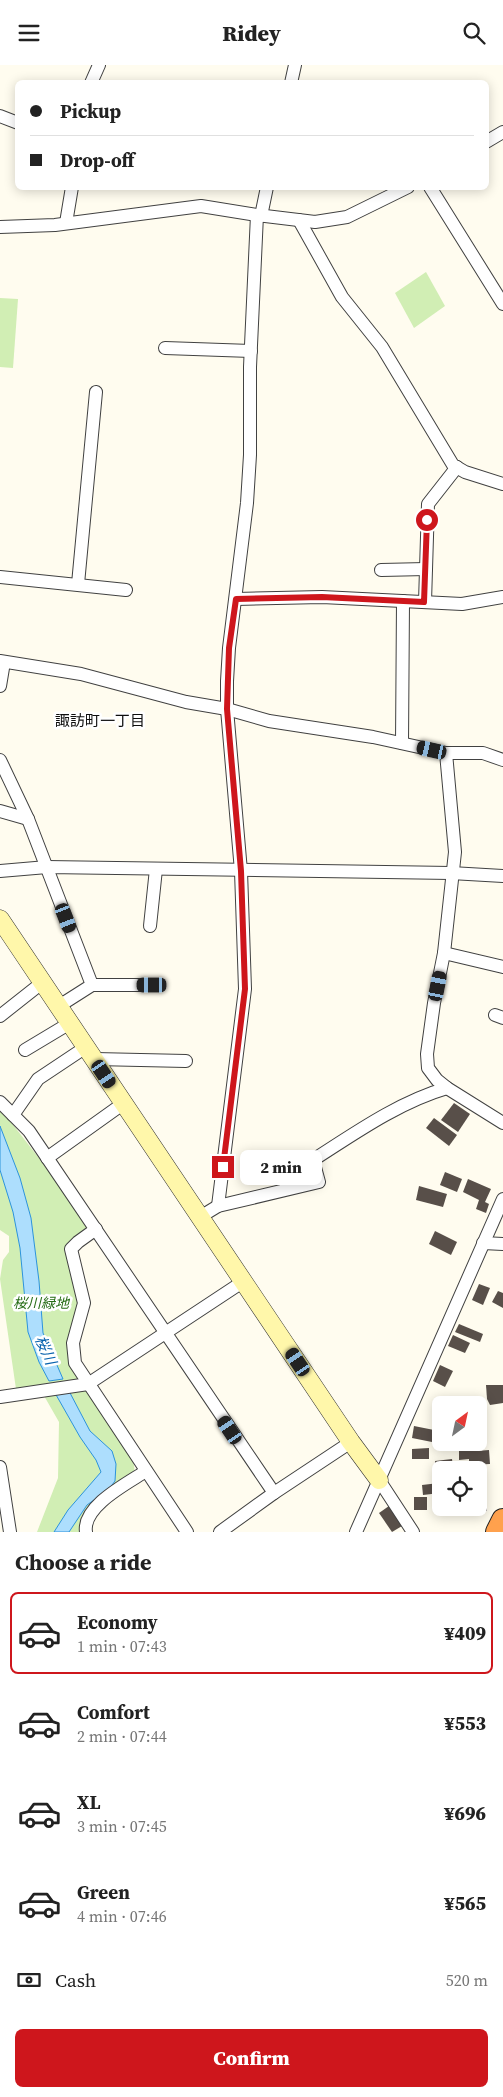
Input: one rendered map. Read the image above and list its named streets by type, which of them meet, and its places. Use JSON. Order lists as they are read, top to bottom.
{
  "districts": ["諏訪町一丁目"],
  "water": ["桜川"],
  "parks": ["桜川緑地"],
  "north": "top right",
  "page": {
    "header": "Ridey",
    "banner": ["Pickup", "Drop-off"],
    "bubble": "2 min",
    "heading": "Choose a ride",
    "list": [
      {
        "name": "Economy",
        "note": "1 min · 07:43",
        "value": "¥409"
      },
      {
        "name": "Comfort",
        "note": "2 min · 07:44",
        "value": "¥553"
      },
      {
        "name": "XL",
        "note": "3 min · 07:45",
        "value": "¥696"
      },
      {
        "name": "Green",
        "note": "4 min · 07:46",
        "value": "¥565"
      }
    ],
    "pay": ["Cash", "520 m"],
    "buttons": "Confirm"
  }
}
